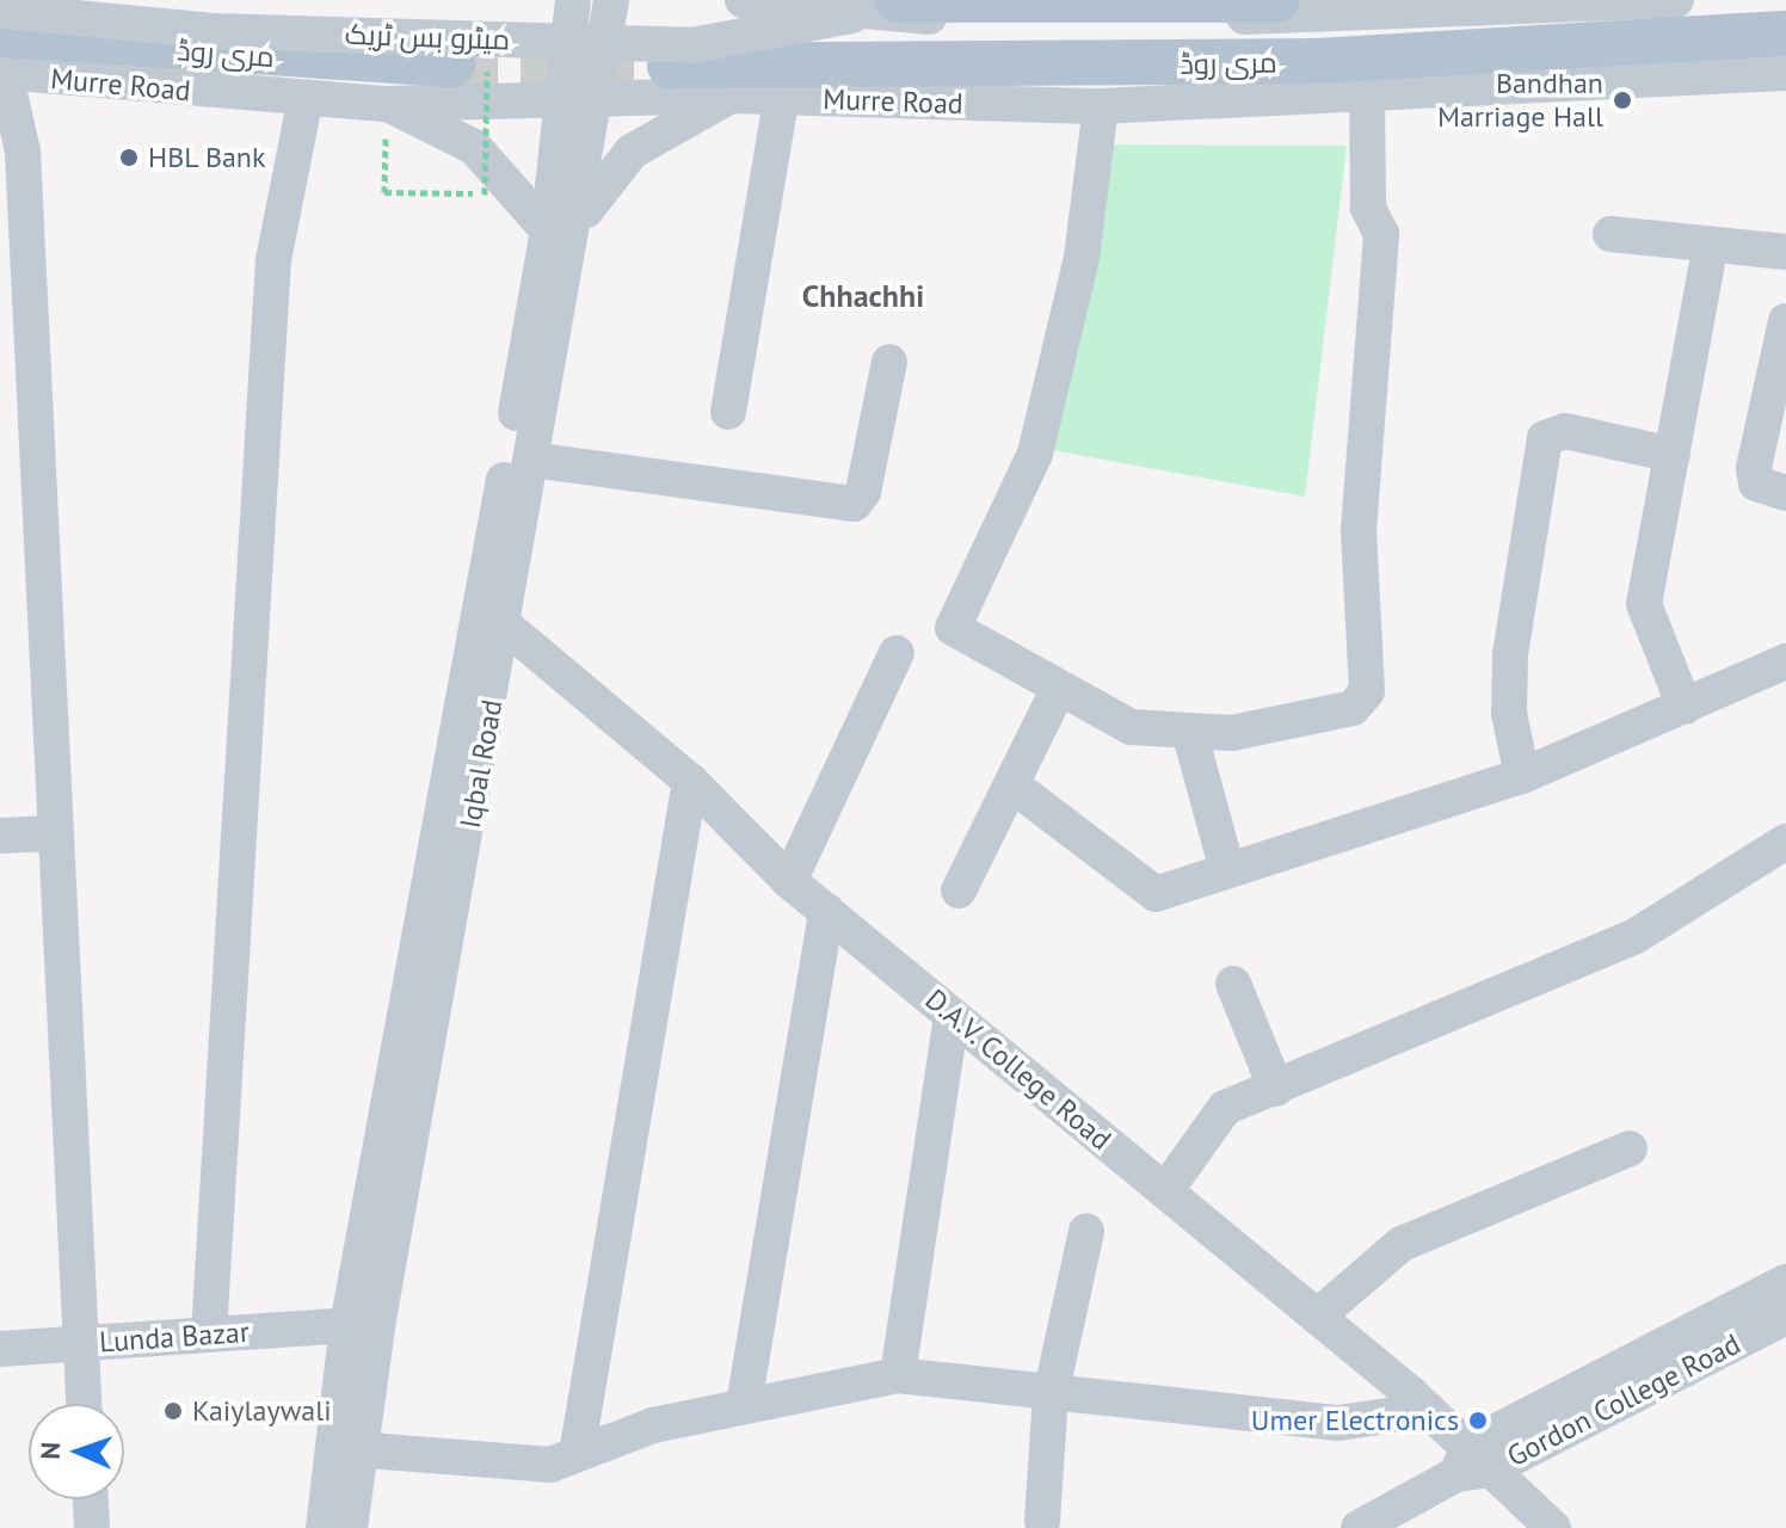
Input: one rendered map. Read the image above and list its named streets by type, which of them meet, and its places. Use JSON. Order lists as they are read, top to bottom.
{
  "streets": {
    "main road": ["مری روڈ"],
    "street": [
      "میٹرو بس ٹریک",
      "Murre Road",
      "Iqbal Road",
      "D.A.V. College Road",
      "Lunda Bazar",
      "Gordon College Road"
    ]
  },
  "crossings": [
    ["Murre Road", "Iqbal Road"],
    ["Iqbal Road", "D.A.V. College Road"],
    ["Iqbal Road", "Lunda Bazar"],
    ["D.A.V. College Road", "Gordon College Road"]
  ],
  "districts": ["Chhachhi"],
  "places": [
    "Bandhan Marriage Hall",
    "HBL Bank",
    "Kaiylaywali",
    "Umer Electronics"
  ],
  "north": "left"
}
